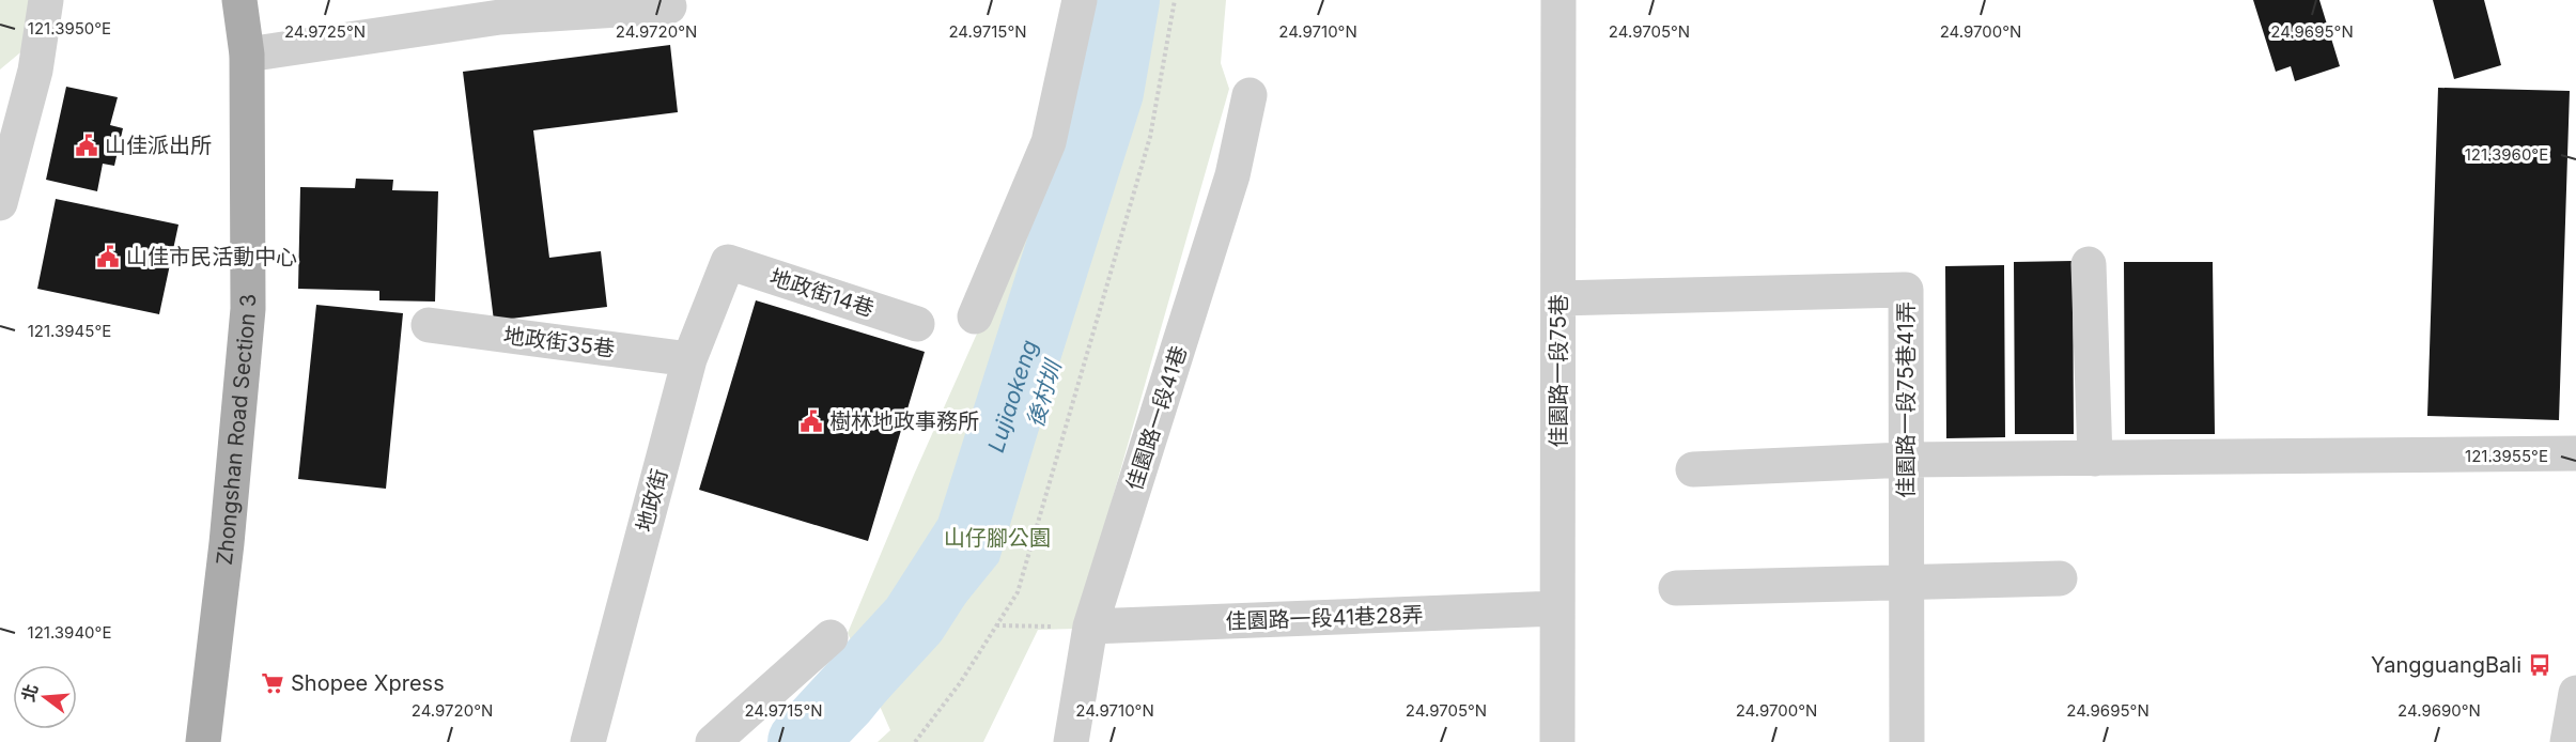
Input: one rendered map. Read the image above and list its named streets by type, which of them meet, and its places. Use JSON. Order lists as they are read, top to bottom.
{
  "streets": {
    "main road": ["Zhongshan Road Section 3"],
    "street": [
      "地政街14巷",
      "地政街35巷",
      "佳園路一段75巷",
      "佳園路一段75巷41弄",
      "佳園路一段41巷",
      "地政街",
      "佳園路一段41巷28弄"
    ]
  },
  "crossings": [
    ["地政街14巷", "地政街"],
    ["地政街35巷", "地政街"],
    ["佳園路一段75巷", "佳園路一段75巷41弄"],
    ["佳園路一段75巷", "佳園路一段41巷28弄"],
    ["佳園路一段41巷", "佳園路一段41巷28弄"]
  ],
  "water": ["後村圳", "Lujiaokeng"],
  "parks": ["山仔腳公園"],
  "places": {
    "public building": ["山佳派出所", "山佳市民活動中心", "樹林地政事務所"],
    "bus stop": ["YangguangBali"],
    "supermarket": ["Shopee Xpress"]
  },
  "north": "left",
  "coordinates": [
    "121.3950°E",
    "24.9725°N",
    "24.9720°N",
    "24.9715°N",
    "24.9710°N",
    "24.9705°N",
    "24.9700°N",
    "24.9695°N",
    "121.3960°E",
    "121.3945°E",
    "121.3955°E",
    "121.3940°E",
    "24.9690°N"
  ]
}
